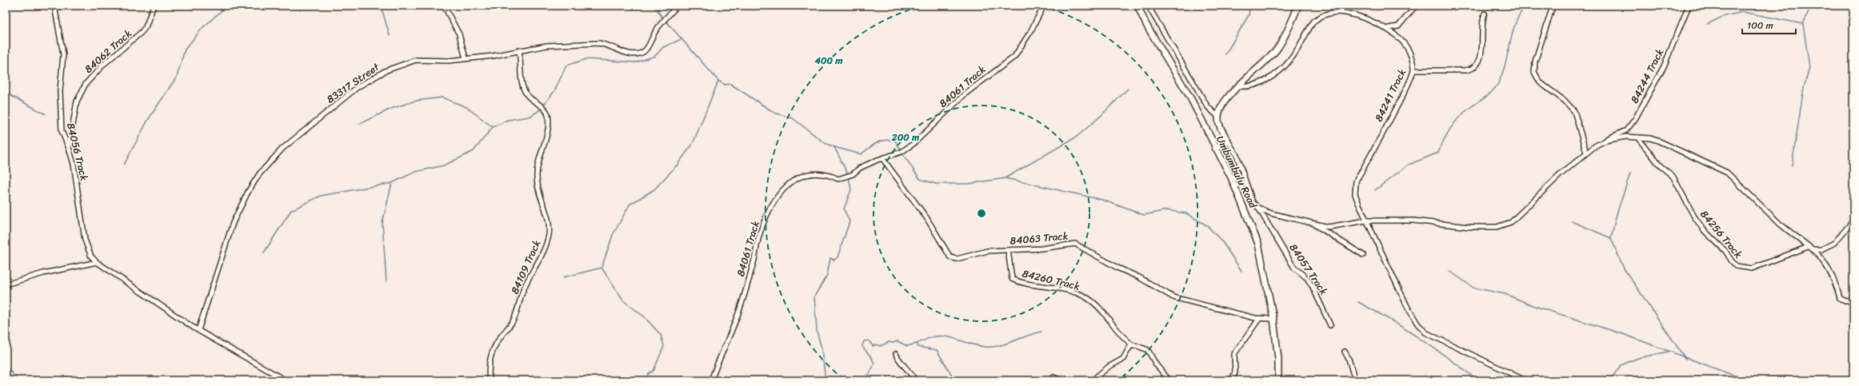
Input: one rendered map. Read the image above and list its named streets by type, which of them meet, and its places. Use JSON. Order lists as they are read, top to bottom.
{
  "streets": {
    "main road": ["Umbumbulu Road"],
    "street": [
      "84062 Track",
      "84244 Track",
      "83317 Street",
      "84061 Track",
      "84241 Track",
      "84056 Track",
      "84256 Track",
      "84063 Track",
      "84109 Track",
      "84057 Track",
      "84260 Track"
    ]
  },
  "crossings": [
    ["84062 Track", "84056 Track"],
    ["84244 Track", "84241 Track"],
    ["84244 Track", "84057 Track"],
    ["83317 Street", "84109 Track"],
    ["84061 Track", "84063 Track"],
    ["Umbumbulu Road", "84063 Track"],
    ["84063 Track", "84260 Track"]
  ],
  "scale_bar": "100 m",
  "rings": ["400 m", "200 m"]
}
